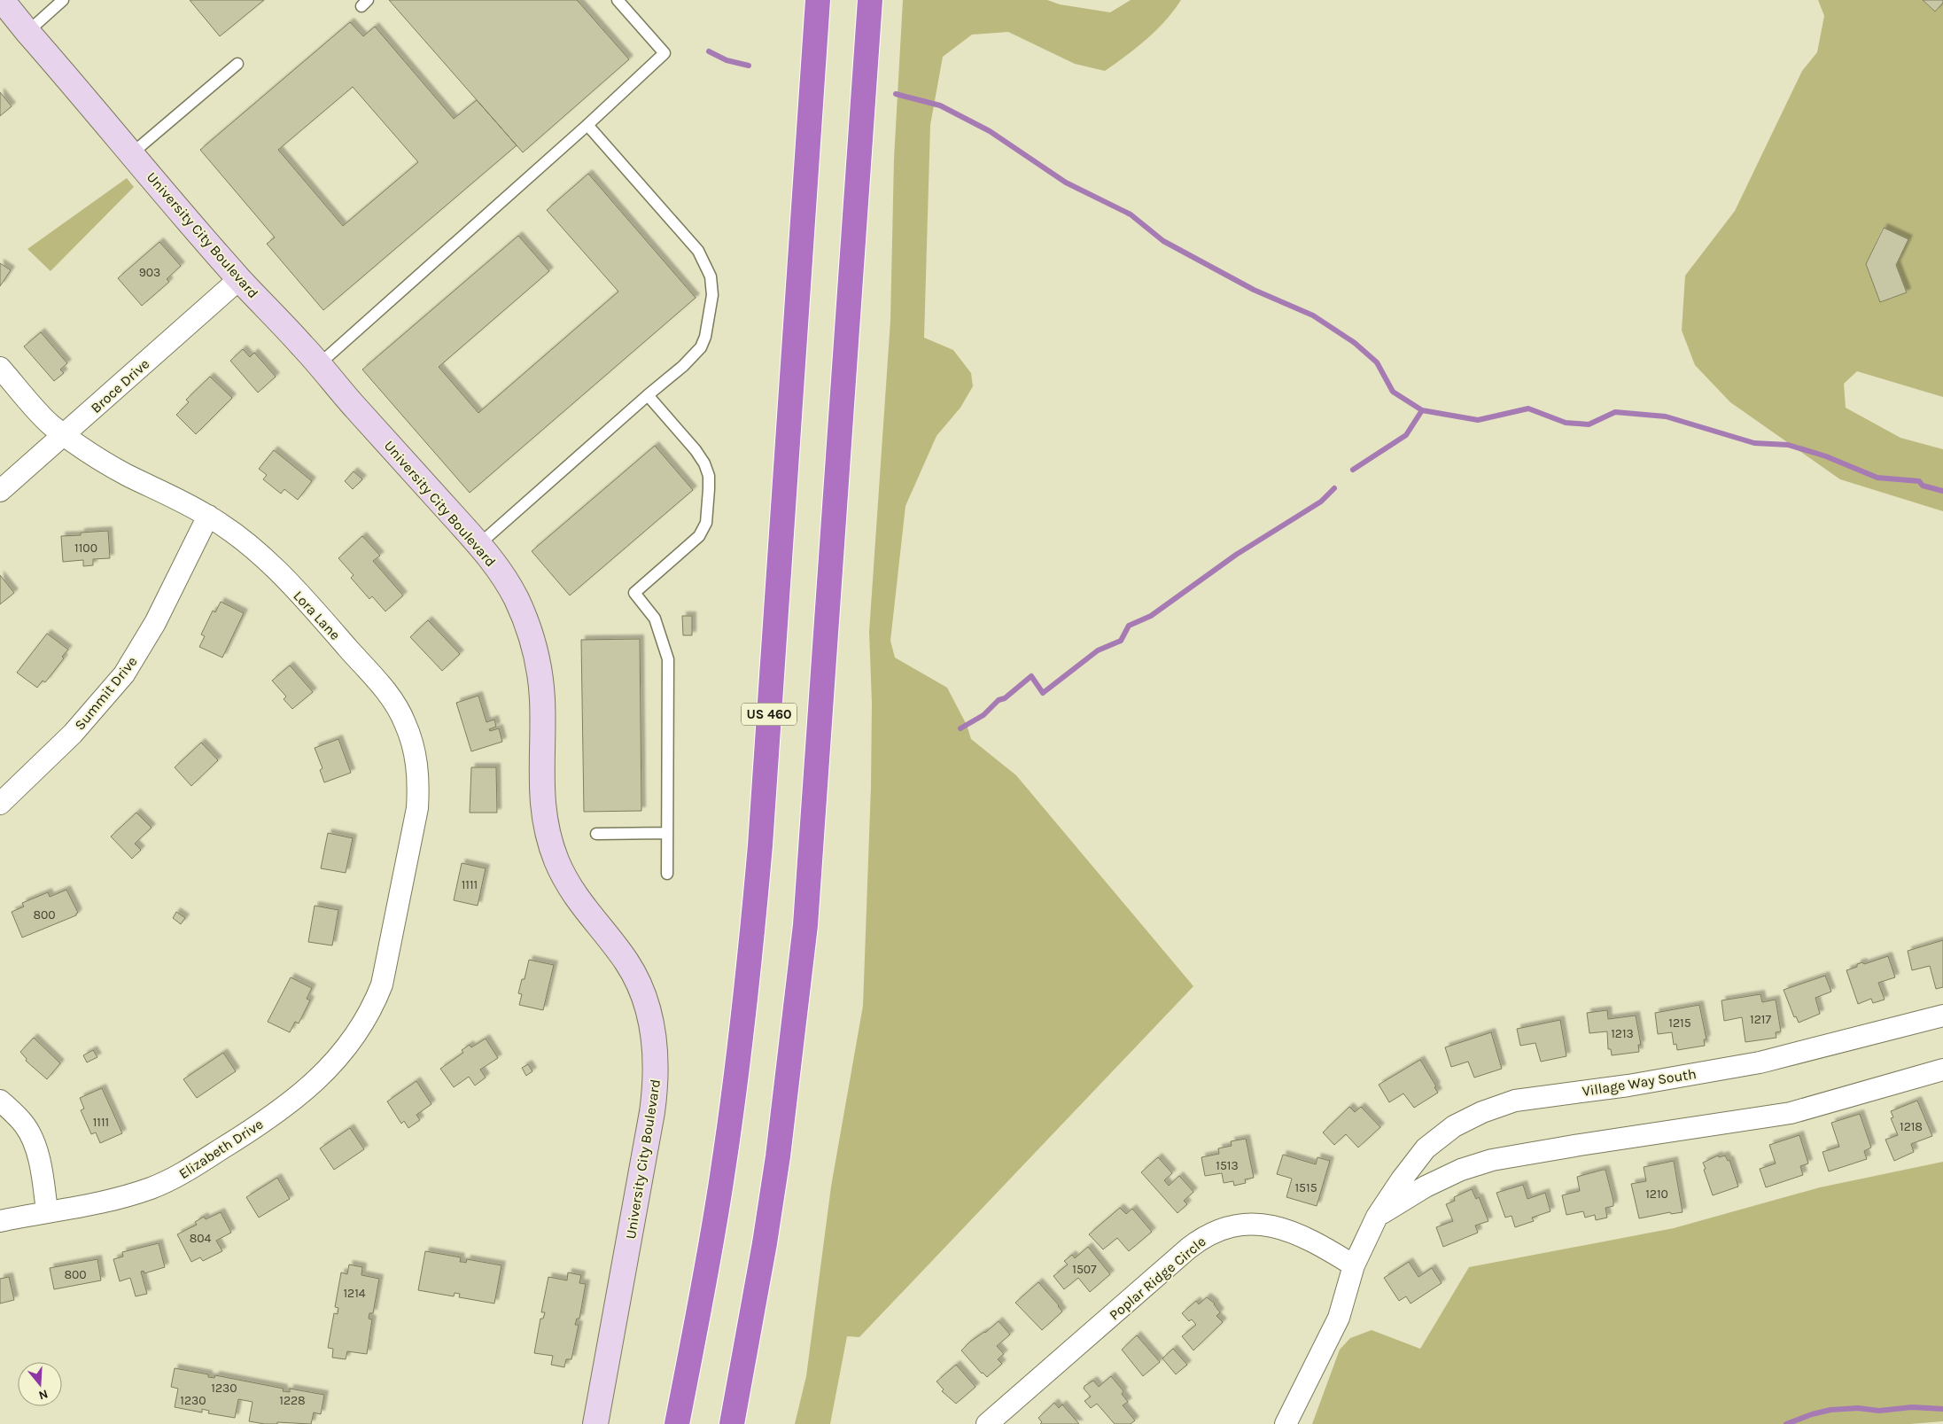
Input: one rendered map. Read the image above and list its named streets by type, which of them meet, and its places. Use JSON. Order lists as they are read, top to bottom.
{
  "streets": {
    "highway": ["US 460"],
    "main road": ["University City Boulevard"],
    "street": [
      "Broce Drive",
      "Lora Lane",
      "Summit Drive",
      "Village Way South",
      "Elizabeth Drive",
      "Poplar Ridge Circle"
    ]
  },
  "crossings": [
    ["University City Boulevard", "Broce Drive"],
    ["Broce Drive", "Lora Lane"],
    ["Lora Lane", "Summit Drive"],
    ["Lora Lane", "Elizabeth Drive"],
    ["Village Way South", "Poplar Ridge Circle"]
  ],
  "house_numbers": [
    "903",
    "1100",
    "1111",
    "800",
    "1217",
    "1215",
    "1213",
    "1111",
    "1218",
    "1513",
    "1515",
    "1210",
    "804",
    "1507",
    "800",
    "1214",
    "1230",
    "1230",
    "1228"
  ],
  "north": "bottom"
}
